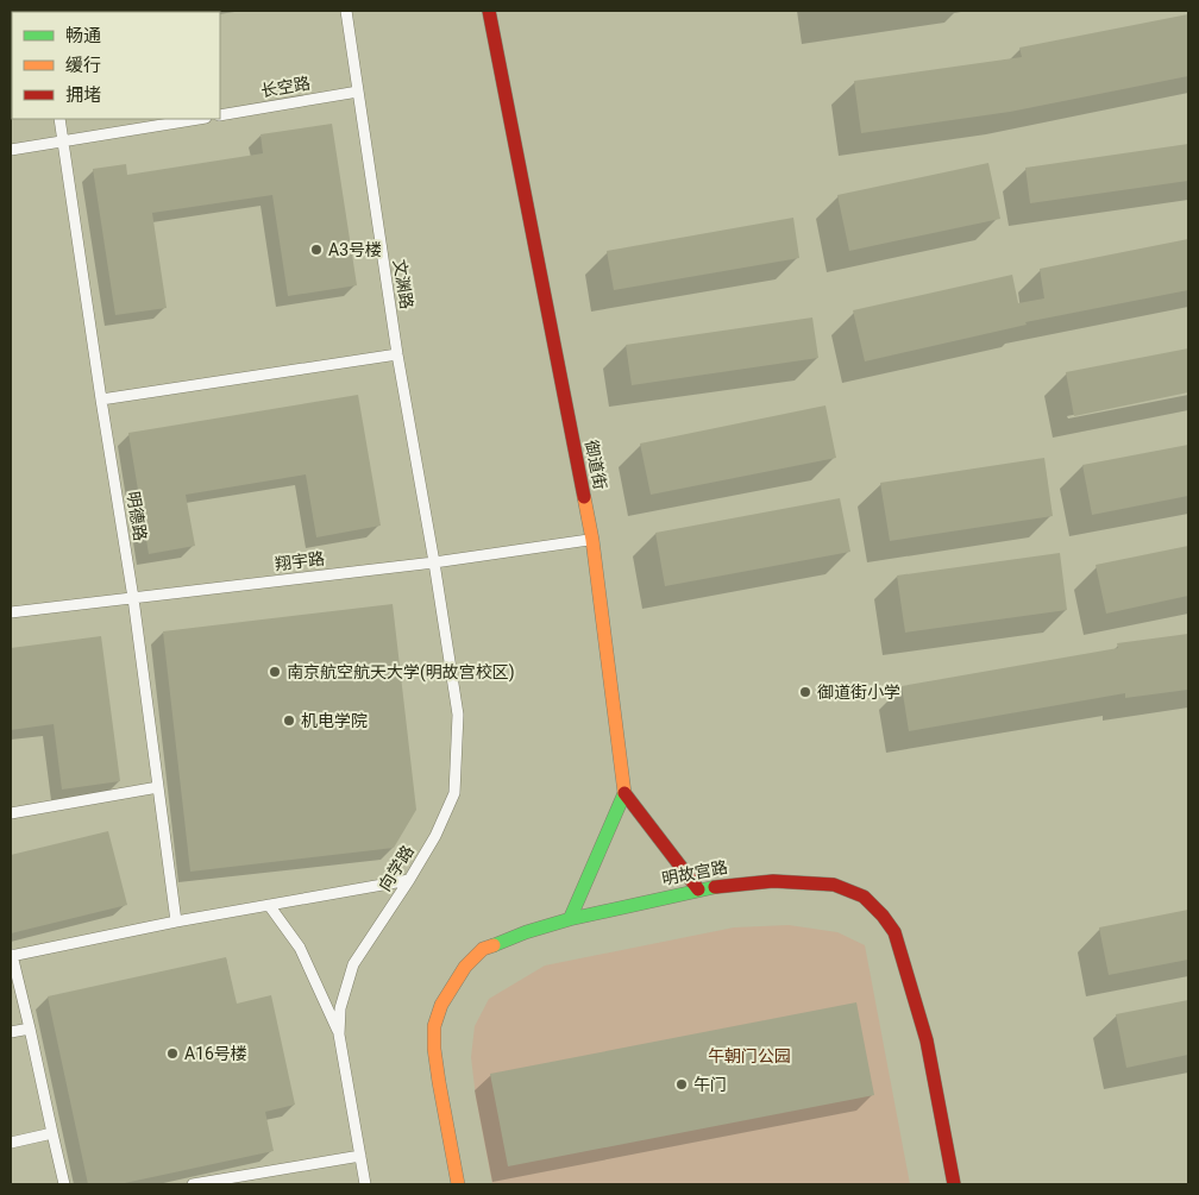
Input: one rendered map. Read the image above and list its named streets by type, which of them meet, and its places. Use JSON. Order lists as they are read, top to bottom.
{
  "streets": {
    "main road": ["御道街", "明故宫路"],
    "lane": [
      "长空路",
      "文渊路",
      "明德路",
      "翔宇路",
      "向学路"
    ]
  },
  "crossings": [
    ["长空路", "文渊路"],
    ["文渊路", "翔宇路"],
    ["文渊路", "向学路"],
    ["御道街", "翔宇路"],
    ["明德路", "翔宇路"],
    ["翔宇路", "向学路"]
  ],
  "parks": ["午朝门公园"],
  "places": [
    "A3号楼",
    "南京航空航天大学(明故宫校区)",
    "御道街小学",
    "机电学院",
    "A16号楼",
    "午门"
  ],
  "legend": ["畅通", "缓行", "拥堵"]
}
